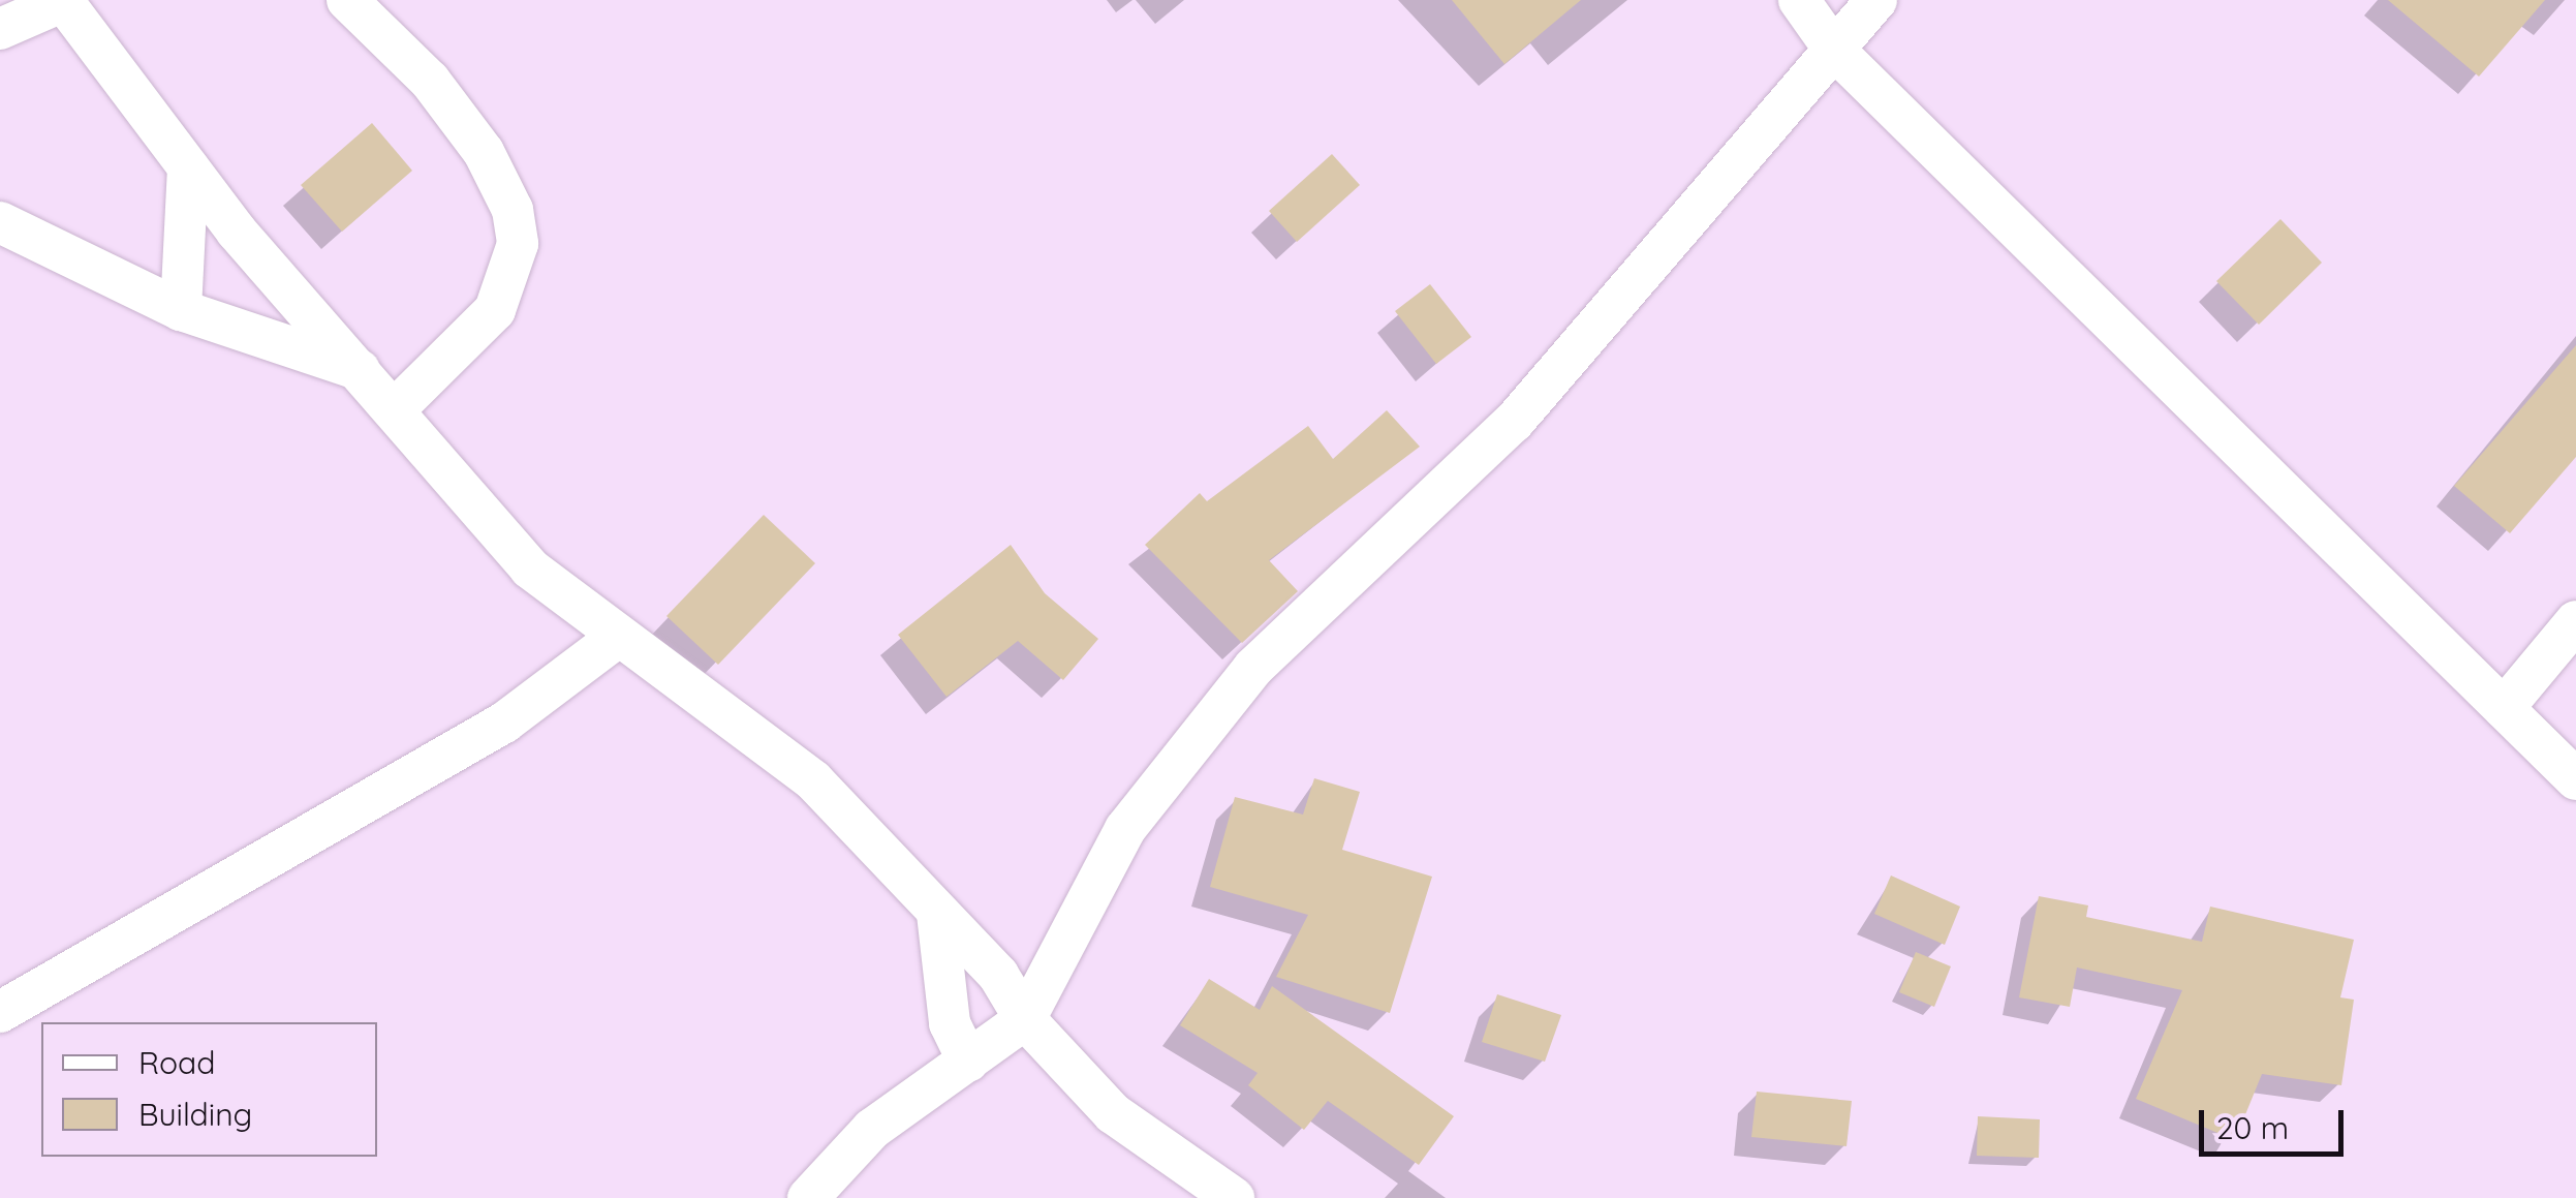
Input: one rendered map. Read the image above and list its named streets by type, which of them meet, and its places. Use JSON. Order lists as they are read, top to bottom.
{
  "legend": ["Road", "Building"],
  "scale_bar": "20 m"
}
